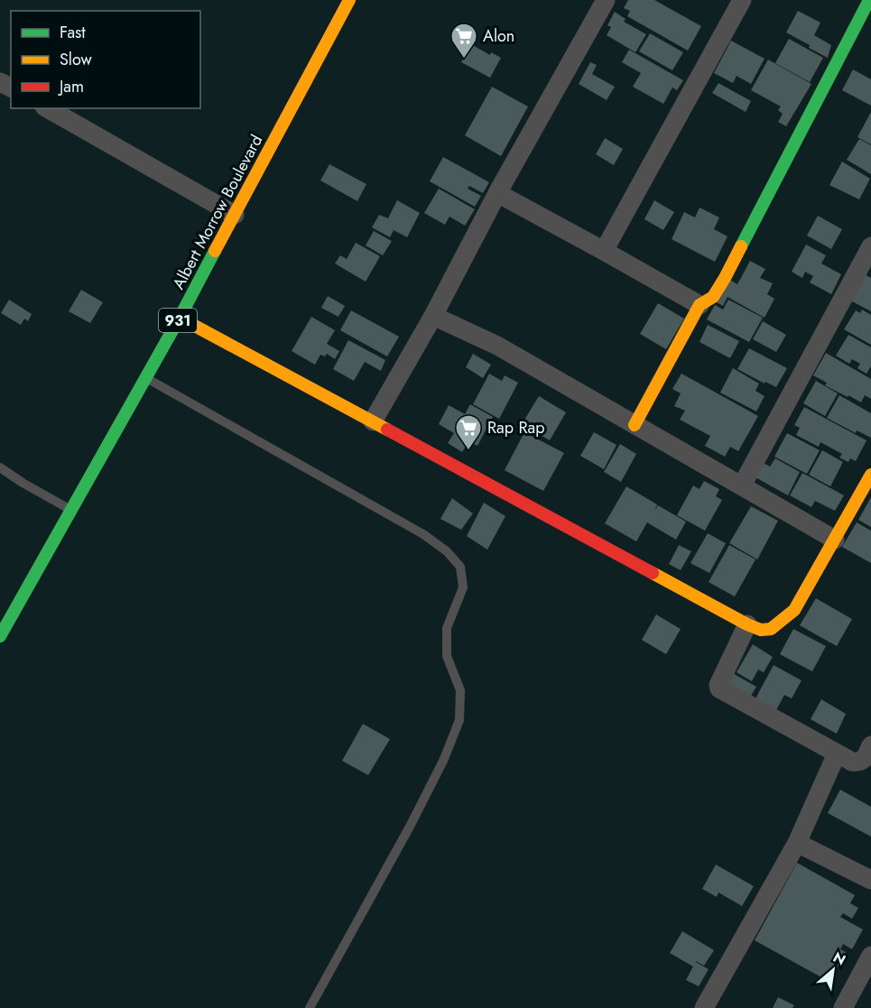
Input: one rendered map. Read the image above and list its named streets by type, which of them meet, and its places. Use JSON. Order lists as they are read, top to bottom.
{
  "streets": {
    "main road": ["Albert Morrow Boulevard", "931"]
  },
  "places": {
    "supermarket": ["Alon", "Rap Rap"]
  },
  "legend": ["Fast", "Slow", "Jam"],
  "north": "top right"
}
